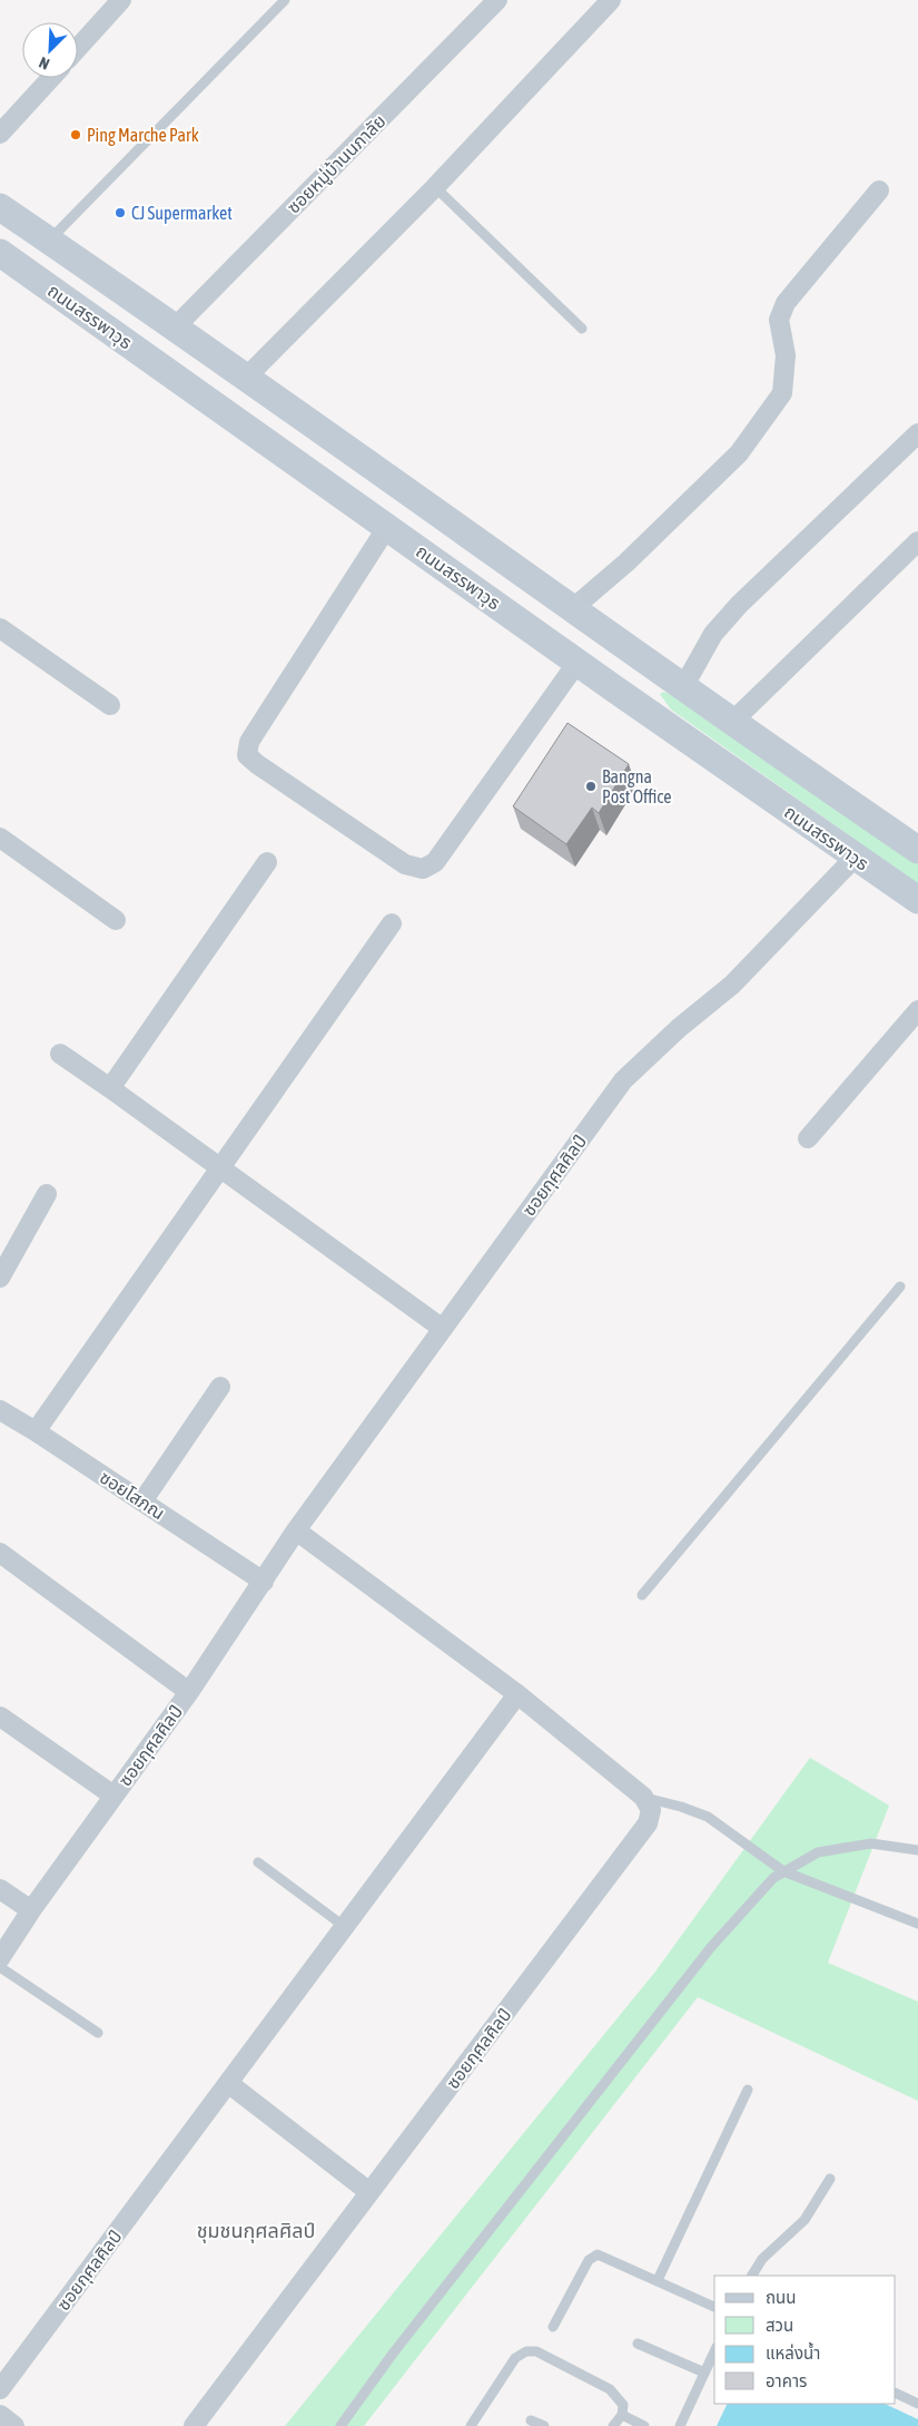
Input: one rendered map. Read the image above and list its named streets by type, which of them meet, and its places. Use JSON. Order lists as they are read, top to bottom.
{
  "streets": {
    "main road": ["ถนนสรรพาวุธ"],
    "street": ["ซอยหมู่บ้านนภาลัย", "ซอยกุศลศิลป์", "ซอยโสภณ"]
  },
  "crossings": [
    ["ถนนสรรพาวุธ", "ซอยกุศลศิลป์"],
    ["ซอยกุศลศิลป์", "ซอยโสภณ"]
  ],
  "districts": ["ชุมชนกุศลศิลป์"],
  "places": ["Ping Marche Park", "CJ Supermarket", "Bangna Post Office"],
  "legend": [
    "ถนน",
    "สวน",
    "แหล่งน้ำ",
    "อาคาร"
  ],
  "north": "bottom left"
}
